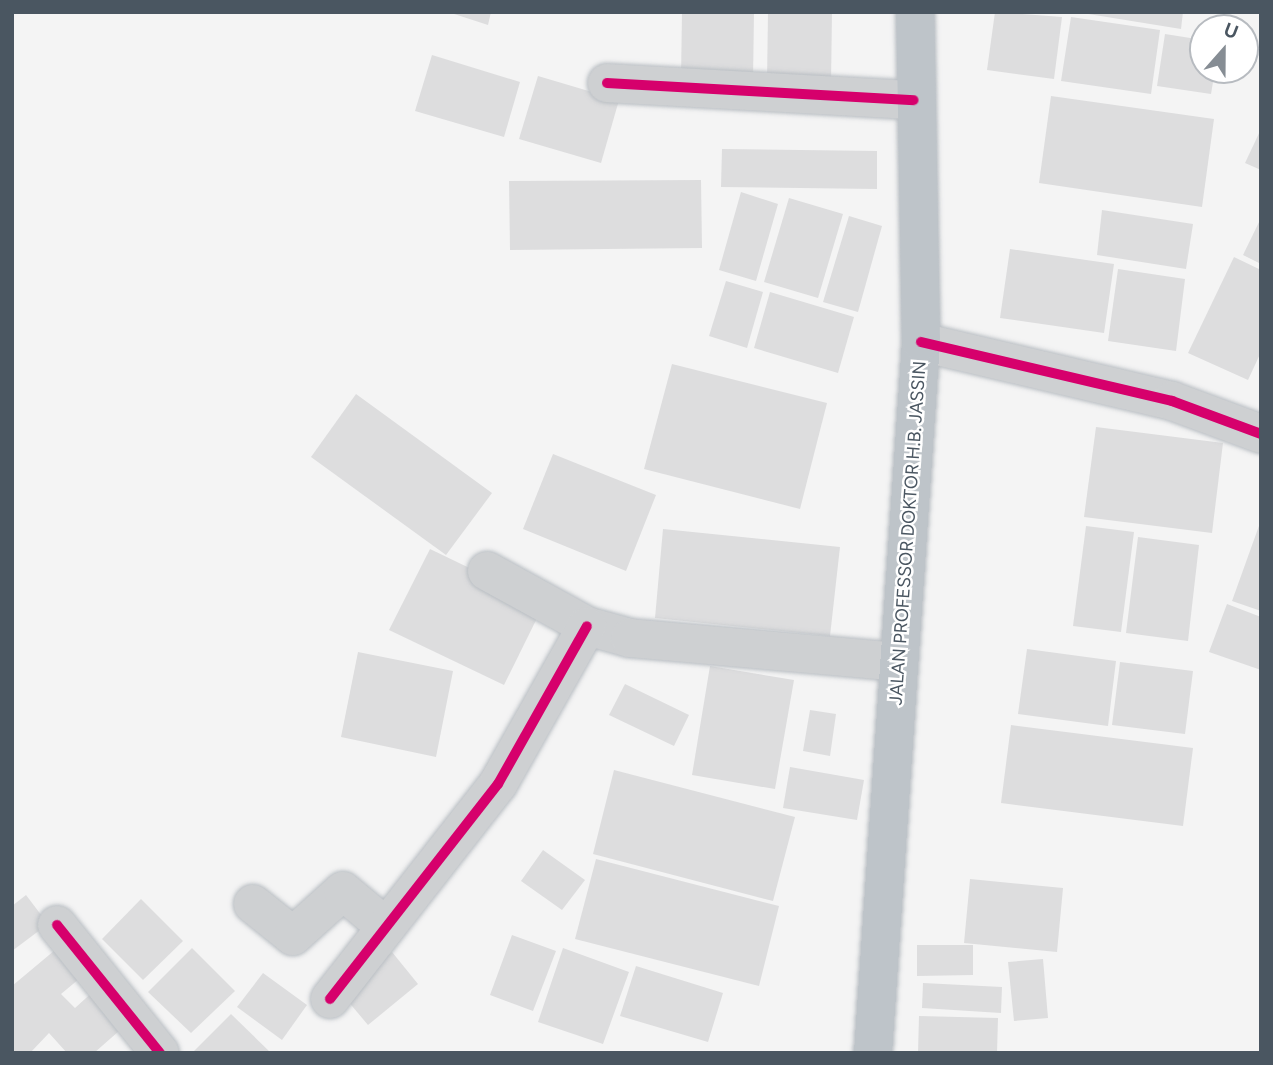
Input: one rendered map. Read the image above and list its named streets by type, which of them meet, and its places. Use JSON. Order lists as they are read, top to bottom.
{
  "streets": {
    "highway": ["JALAN PROFESSOR DOKTOR H.B. JASSIN"]
  },
  "north": "top"
}
